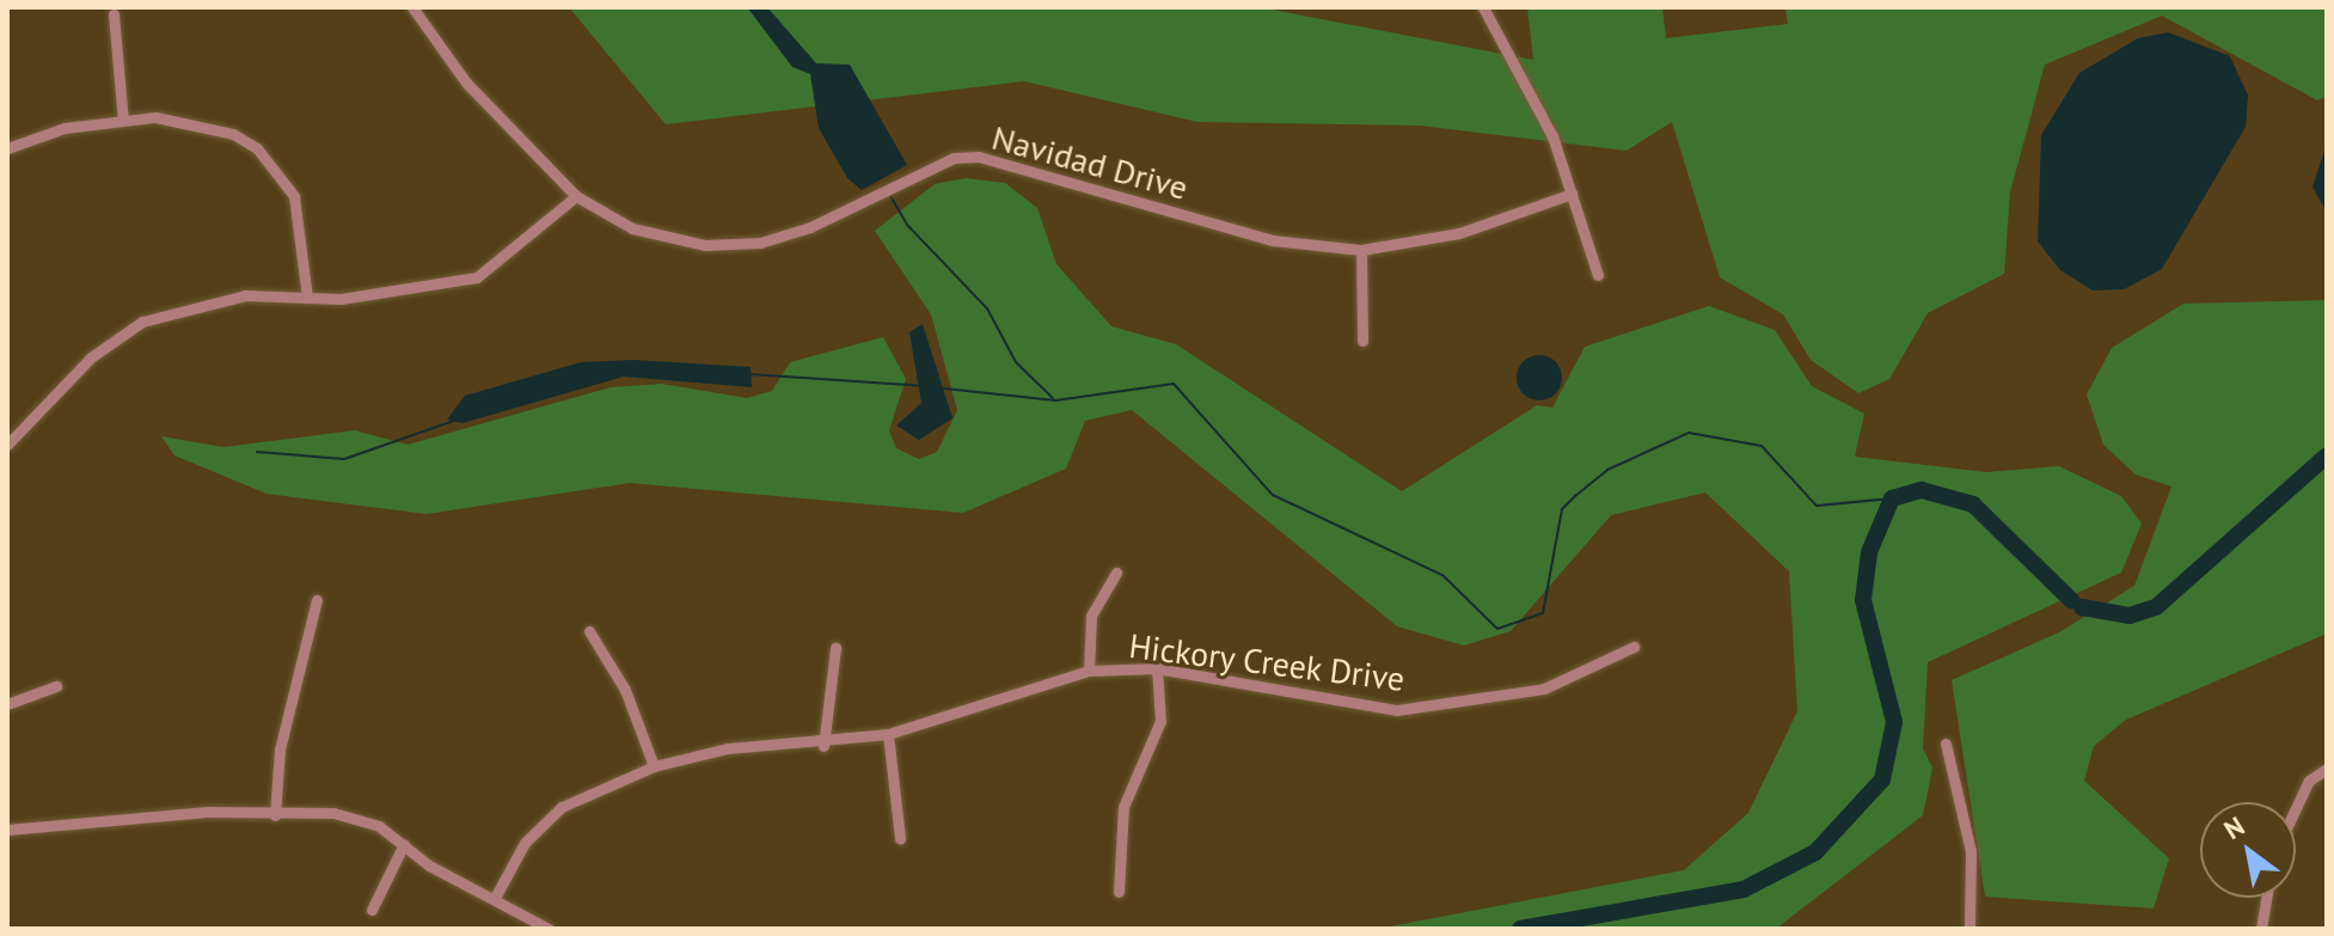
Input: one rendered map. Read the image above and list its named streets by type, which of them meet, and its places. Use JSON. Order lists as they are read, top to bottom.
{
  "streets": {
    "street": ["Navidad Drive", "Hickory Creek Drive"]
  },
  "north": "top left"
}
